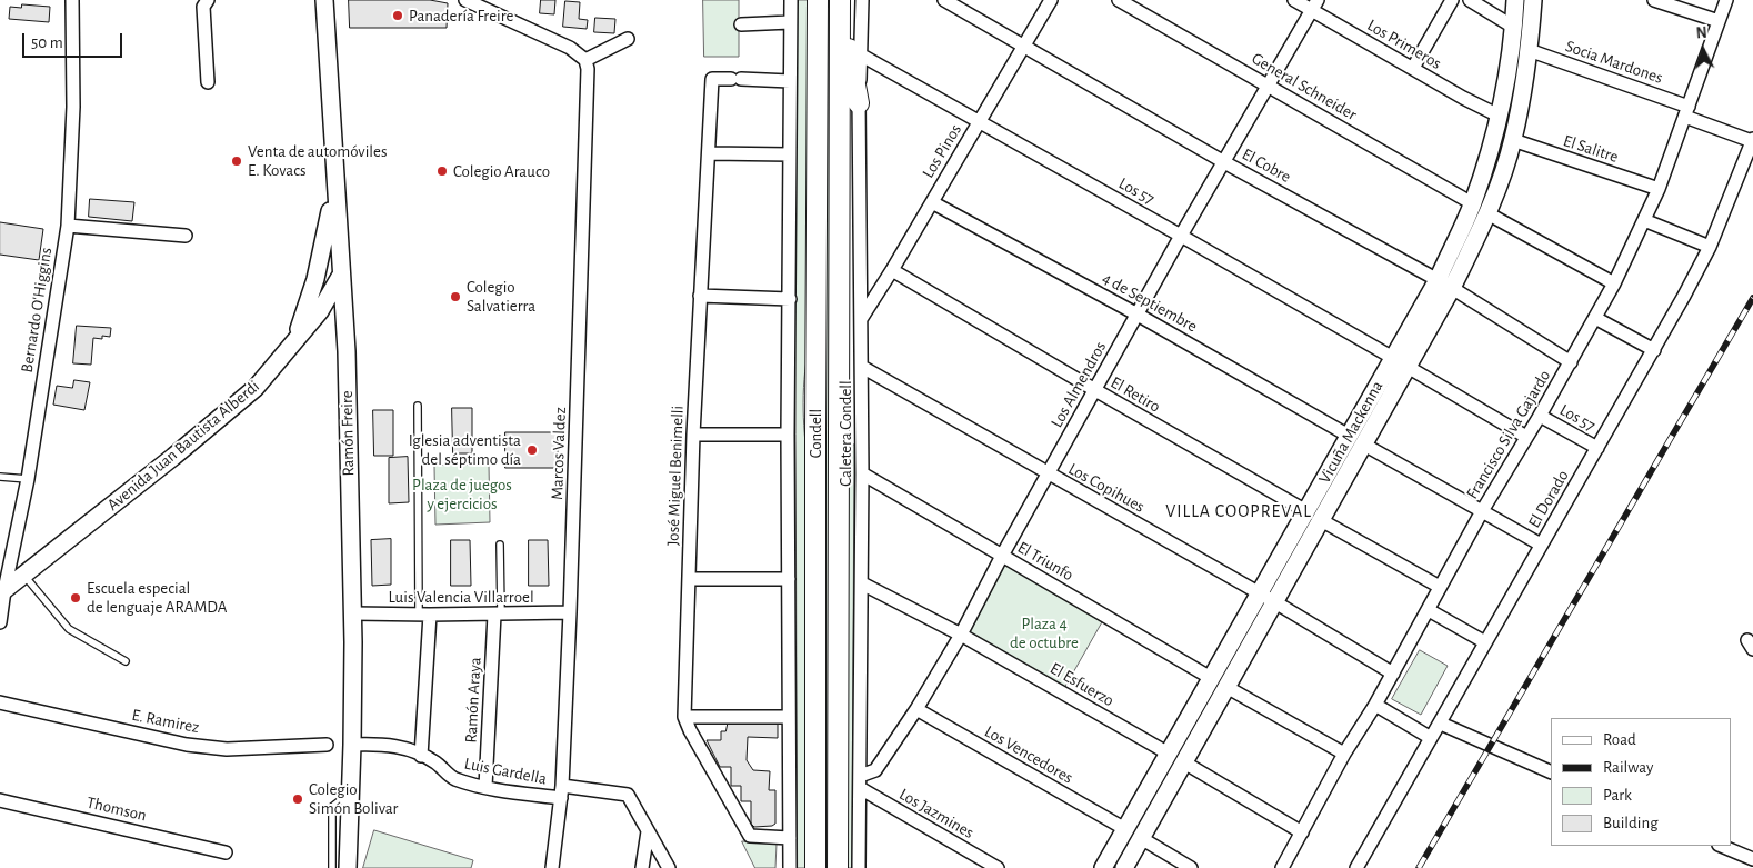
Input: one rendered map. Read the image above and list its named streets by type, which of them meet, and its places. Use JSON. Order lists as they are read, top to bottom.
{
  "streets": {
    "main road": [
      "Vicuña Mackenna",
      "Ramón Freire",
      "Condell",
      "Avenida Juan Bautista Alberdi"
    ],
    "street": [
      "Los Primeros",
      "Socia Mardones",
      "General Schneider",
      "El Salitre",
      "Los Pinos",
      "El Cobre",
      "Los 57",
      "4 de Septiembre",
      "Bernardo O'Higgins",
      "Los Almendros",
      "El Retiro",
      "Caletera Condell",
      "Francisco Silva Gajardo",
      "Marcos Valdez",
      "José Miguel Benimelli",
      "Los Copihues",
      "El Dorado",
      "El Triunfo",
      "Luis Valencia Villarroel",
      "El Esfuerzo",
      "Ramón Araya",
      "E. Ramirez",
      "Los Vencedores",
      "Luis Gardella",
      "Thomson",
      "Los Jazmines"
    ]
  },
  "crossings": [
    ["Los Primeros", "Los Almendros"],
    ["Los Primeros", "Vicuña Mackenna"],
    ["Socia Mardones", "Vicuña Mackenna"],
    ["Socia Mardones", "Francisco Silva Gajardo"],
    ["Socia Mardones", "El Dorado"],
    ["General Schneider", "Los Almendros"],
    ["General Schneider", "Vicuña Mackenna"],
    ["El Salitre", "Vicuña Mackenna"],
    ["El Salitre", "Francisco Silva Gajardo"],
    ["Los Pinos", "El Cobre"],
    ["Los Pinos", "Los 57"],
    ["Los Pinos", "4 de Septiembre"],
    ["Los Pinos", "El Retiro"],
    ["Los Pinos", "Caletera Condell"],
    ["El Cobre", "Los Almendros"],
    ["El Cobre", "Vicuña Mackenna"],
    ["El Cobre", "Francisco Silva Gajardo"],
    ["Los 57", "Los Almendros"],
    ["Los 57", "Vicuña Mackenna"],
    ["Los 57", "Caletera Condell"],
    ["Los 57", "Francisco Silva Gajardo"],
    ["Los 57", "El Dorado"],
    ["4 de Septiembre", "Los Almendros"],
    ["4 de Septiembre", "Vicuña Mackenna"],
    ["Bernardo O'Higgins", "Avenida Juan Bautista Alberdi"],
    ["Los Almendros", "El Retiro"],
    ["Los Almendros", "Caletera Condell"],
    ["Los Almendros", "Los Copihues"],
    ["Los Almendros", "El Triunfo"],
    ["Los Almendros", "El Esfuerzo"],
    ["Los Almendros", "Los Vencedores"],
    ["Los Almendros", "Los Jazmines"],
    ["El Retiro", "Vicuña Mackenna"],
    ["Vicuña Mackenna", "Los Copihues"],
    ["Vicuña Mackenna", "El Triunfo"],
    ["Vicuña Mackenna", "El Esfuerzo"],
    ["Vicuña Mackenna", "Los Vencedores"],
    ["Ramón Freire", "Avenida Juan Bautista Alberdi"],
    ["Ramón Freire", "Luis Valencia Villarroel"],
    ["Ramón Freire", "Luis Gardella"],
    ["Caletera Condell", "Los Copihues"],
    ["Caletera Condell", "El Triunfo"],
    ["Caletera Condell", "El Esfuerzo"],
    ["Caletera Condell", "Los Jazmines"],
    ["Francisco Silva Gajardo", "Los Copihues"],
    ["Marcos Valdez", "Luis Valencia Villarroel"],
    ["Marcos Valdez", "Luis Gardella"],
    ["Luis Valencia Villarroel", "Ramón Araya"],
    ["Ramón Araya", "Luis Gardella"]
  ],
  "districts": ["VILLA COOPREVAL"],
  "parks": ["Plaza de juegos y ejercicios", "Plaza 4 de octubre"],
  "places": [
    "Panadería Freire",
    "Venta de automóviles E. Kovacs",
    "Colegio Arauco",
    "Colegio Salvatierra",
    "Iglesia adventista del séptimo día",
    "Escuela especial de lenguaje ARAMDA",
    "Colegio Simón Bolivar"
  ],
  "legend": [
    "Road",
    "Railway",
    "Park",
    "Building"
  ],
  "scale_bar": "50 m",
  "north": "top"
}
